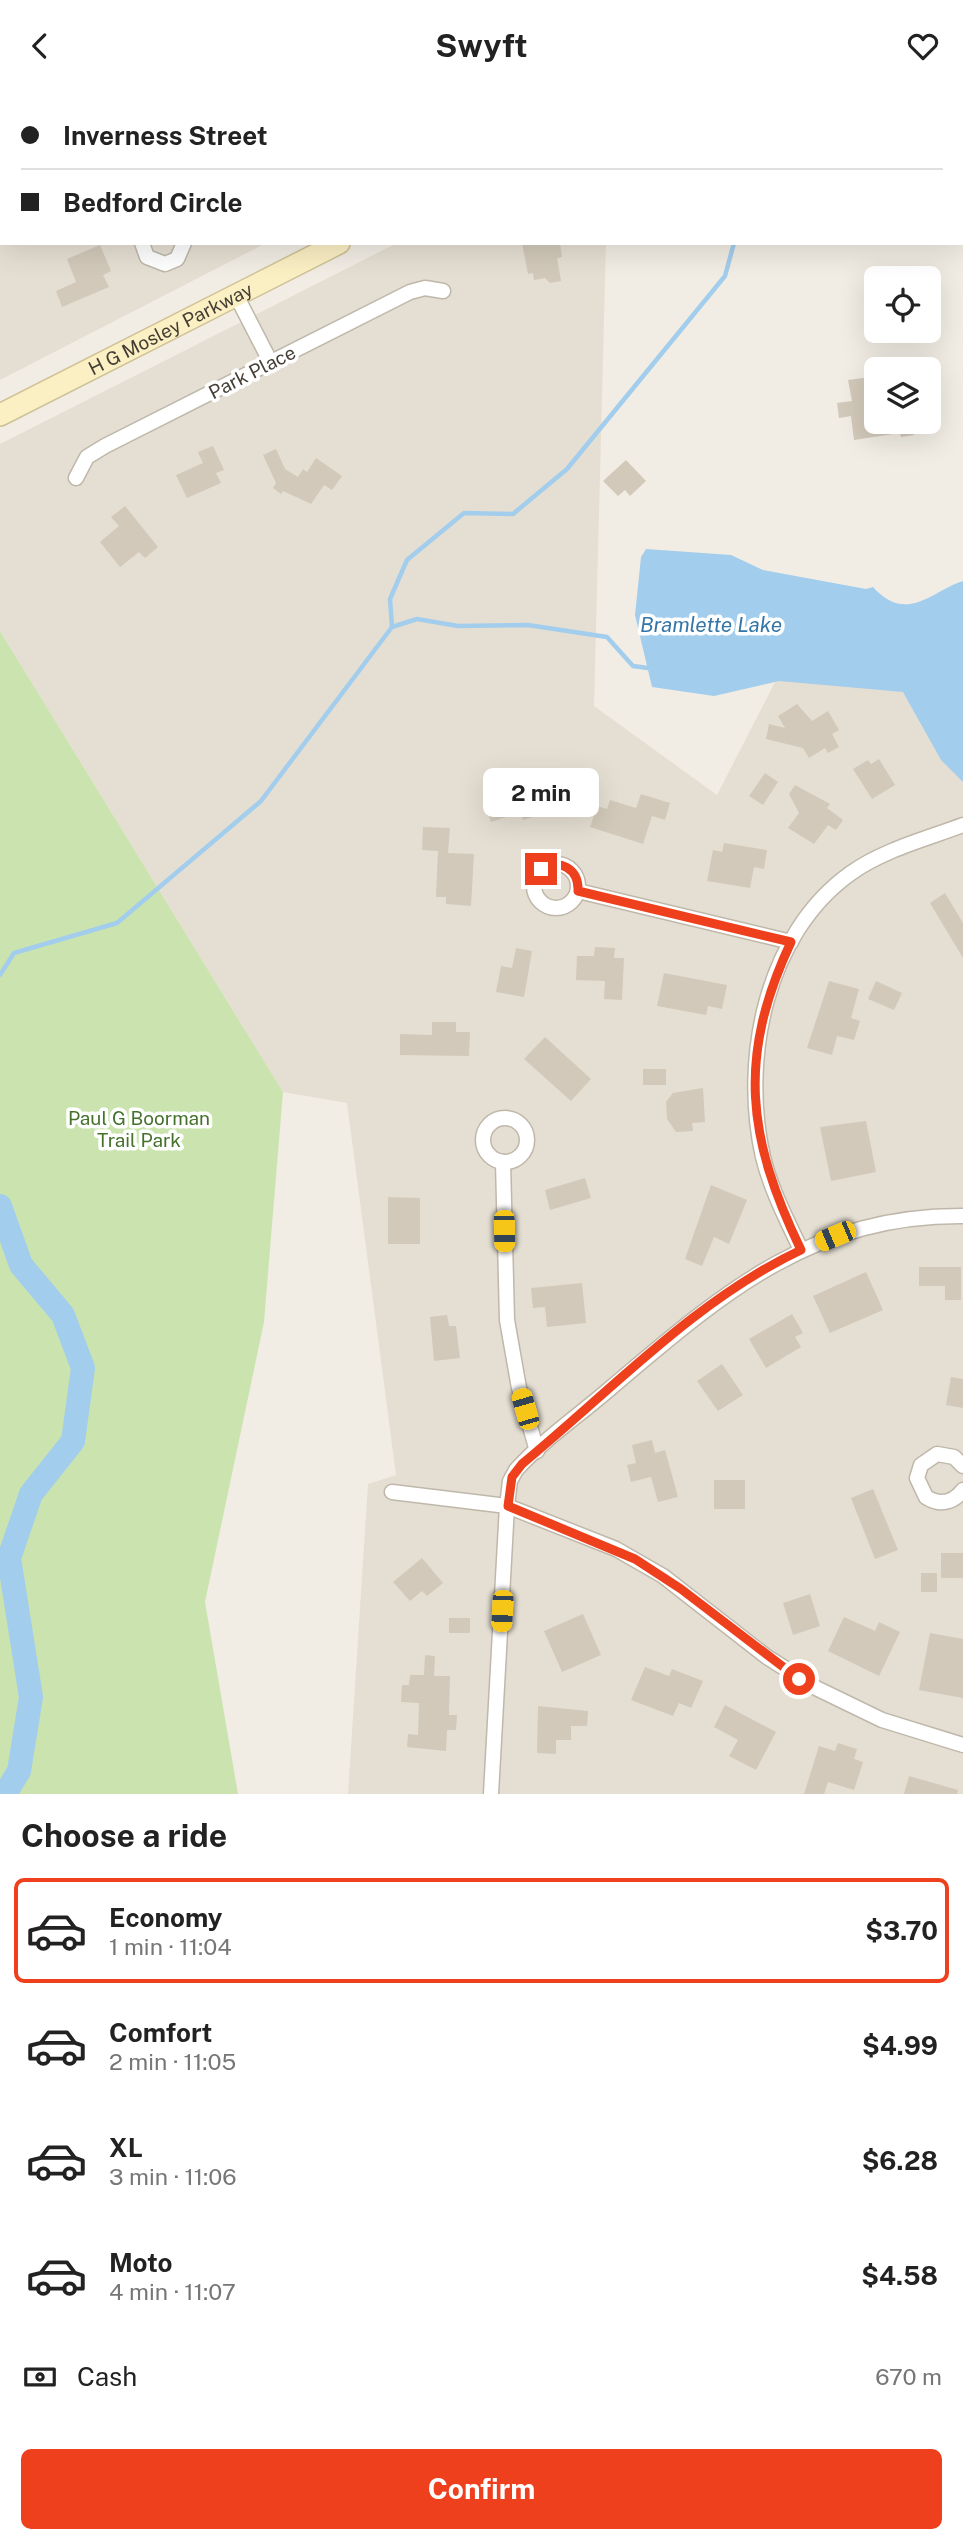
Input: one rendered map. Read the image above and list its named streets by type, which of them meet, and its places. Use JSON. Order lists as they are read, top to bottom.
{
  "streets": {
    "main road": ["H G Mosley Parkway"],
    "street": ["Park Place"]
  },
  "water": ["Bramlette Lake"],
  "parks": ["Paul G Boorman Trail Park"],
  "page": {
    "header": "Swyft",
    "banner": ["Inverness Street", "Bedford Circle"],
    "bubble": "2 min",
    "heading": "Choose a ride",
    "list": [
      {
        "name": "Economy",
        "note": "1 min · 11:04",
        "value": "$3.70"
      },
      {
        "name": "Comfort",
        "note": "2 min · 11:05",
        "value": "$4.99"
      },
      {
        "name": "XL",
        "note": "3 min · 11:06",
        "value": "$6.28"
      },
      {
        "name": "Moto",
        "note": "4 min · 11:07",
        "value": "$4.58"
      }
    ],
    "pay": ["Cash", "670 m"],
    "buttons": "Confirm"
  }
}
